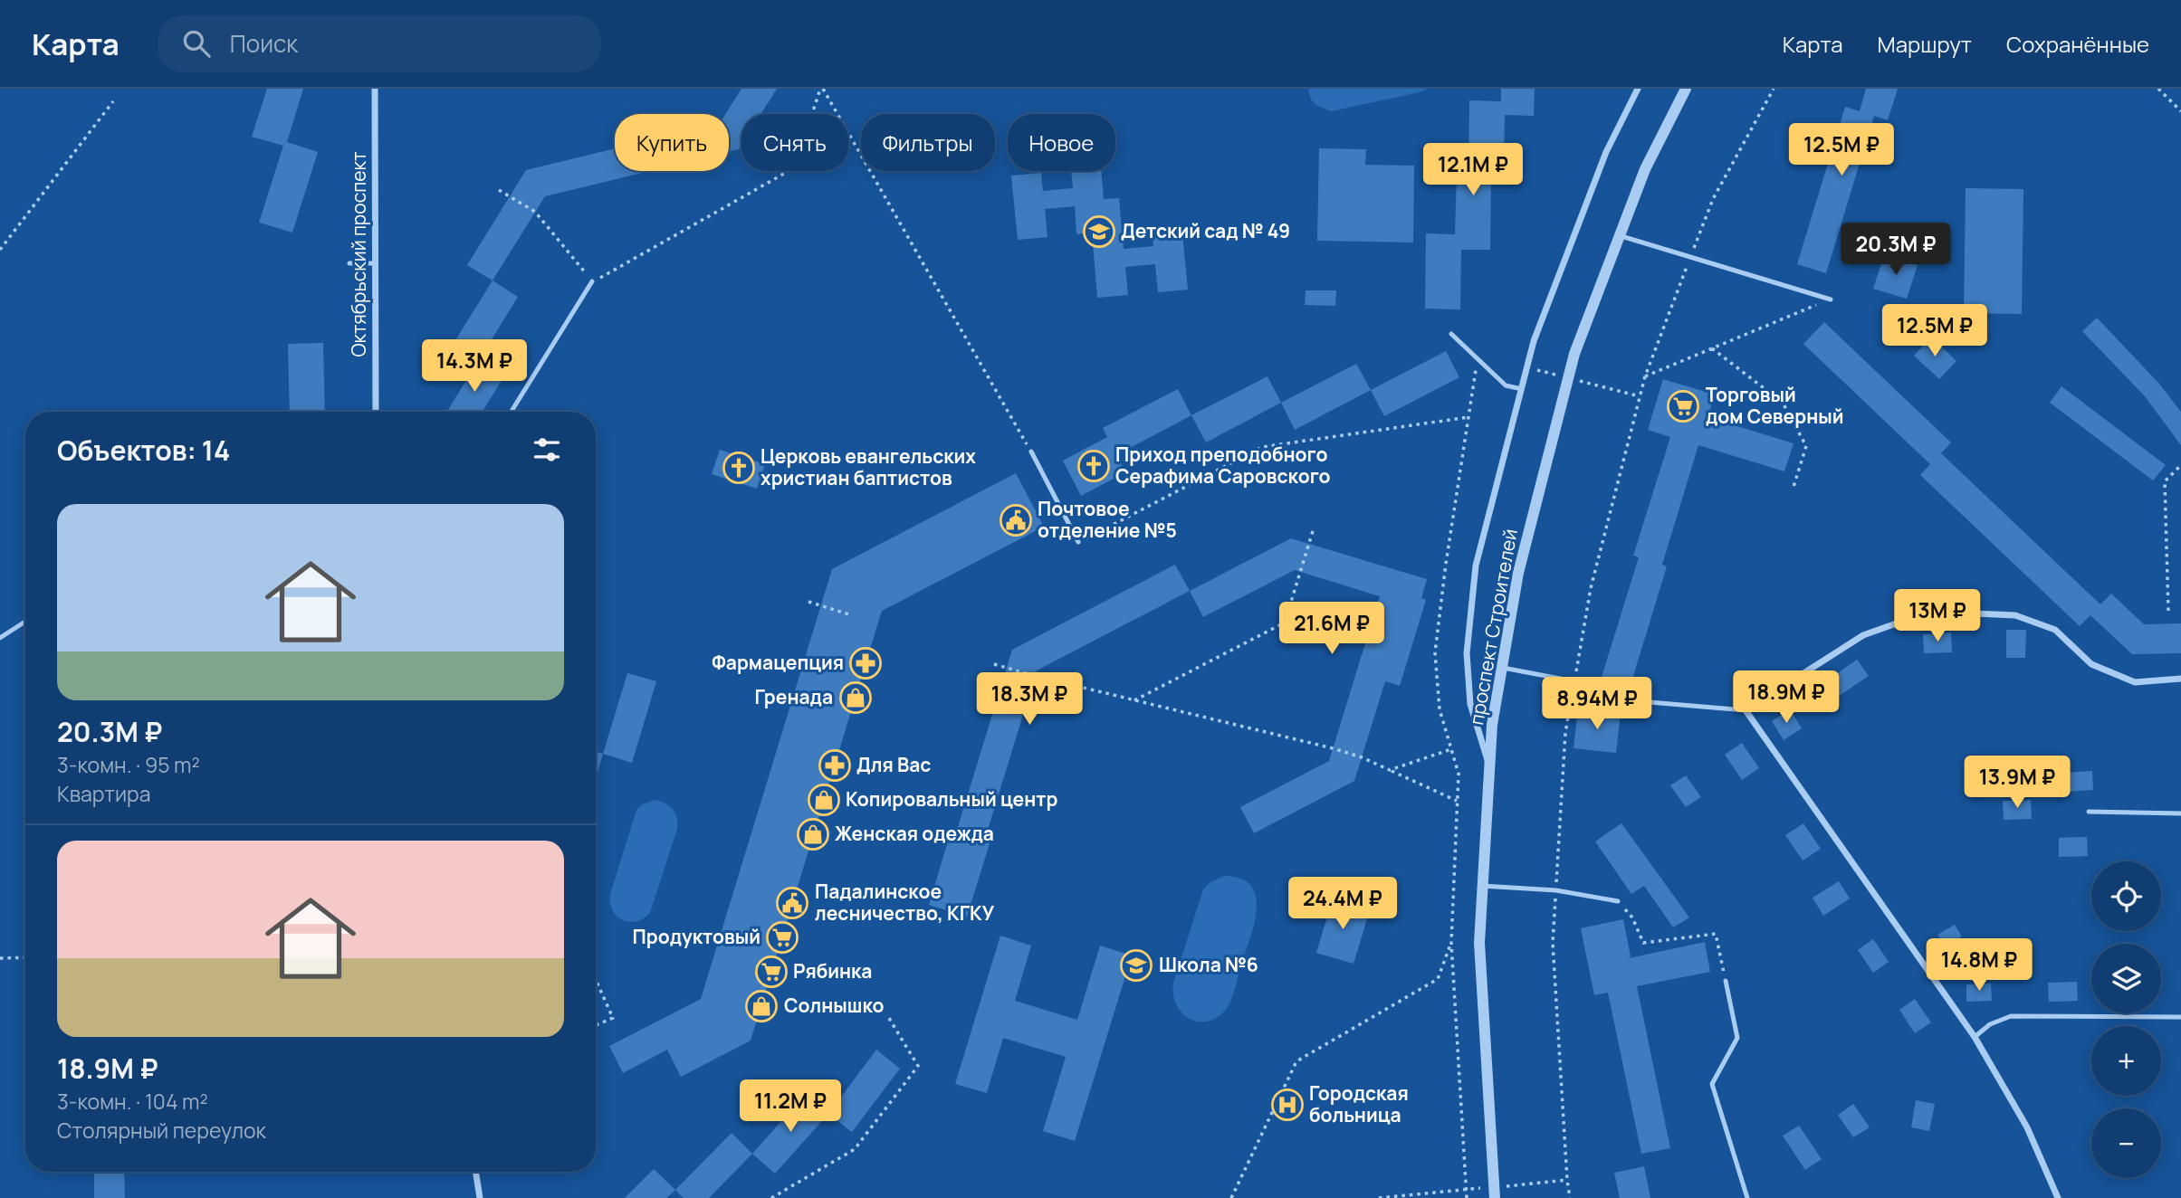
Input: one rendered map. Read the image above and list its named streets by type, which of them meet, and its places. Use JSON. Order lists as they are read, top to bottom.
{
  "streets": {
    "street": ["Октябрьский проспект", "проспект Строителей"]
  },
  "places": {
    "school or university": ["Детский сад № 49", "Школа №6"],
    "supermarket": ["Торговый дом Северный", "Продуктовый", "Рябинка"],
    "church": ["Приход преподобного Серафима Саровского", "Церковь евангельских христиан баптистов"],
    "public building": ["Почтовое отделение №5", "Падалинское лесничество, КГКУ"],
    "pharmacy": ["Фармацепция", "Для Вас"],
    "shop": [
      "Гренада",
      "Копировальный центр",
      "Женская одежда",
      "Солнышко"
    ],
    "hospital": ["Городская больница"]
  },
  "page": {
    "header": "Карта",
    "search": "Поиск",
    "nav": ["Карта", "Маршрут", "Сохранённые"],
    "chip": [
      "Купить",
      "Снять",
      "Фильтры",
      "Новое"
    ],
    "price": [
      "12.5M ₽",
      "12.1M ₽",
      "20.3M ₽",
      "12.5M ₽",
      "14.3M ₽",
      "13M ₽",
      "21.6M ₽",
      "18.9M ₽",
      "18.3M ₽",
      "8.94M ₽",
      "13.9M ₽",
      "24.4M ₽",
      "14.8M ₽",
      "11.2M ₽"
    ],
    "heading": "Объектов: 14",
    "list": [
      {
        "name": "20.3M ₽",
        "note": "3-комн. · 95 m² · Квартира"
      },
      {
        "name": "18.9M ₽",
        "note": "3-комн. · 104 m² · Столярный переулок"
      }
    ],
    "map_buttons": ["+", "−"]
  }
}
